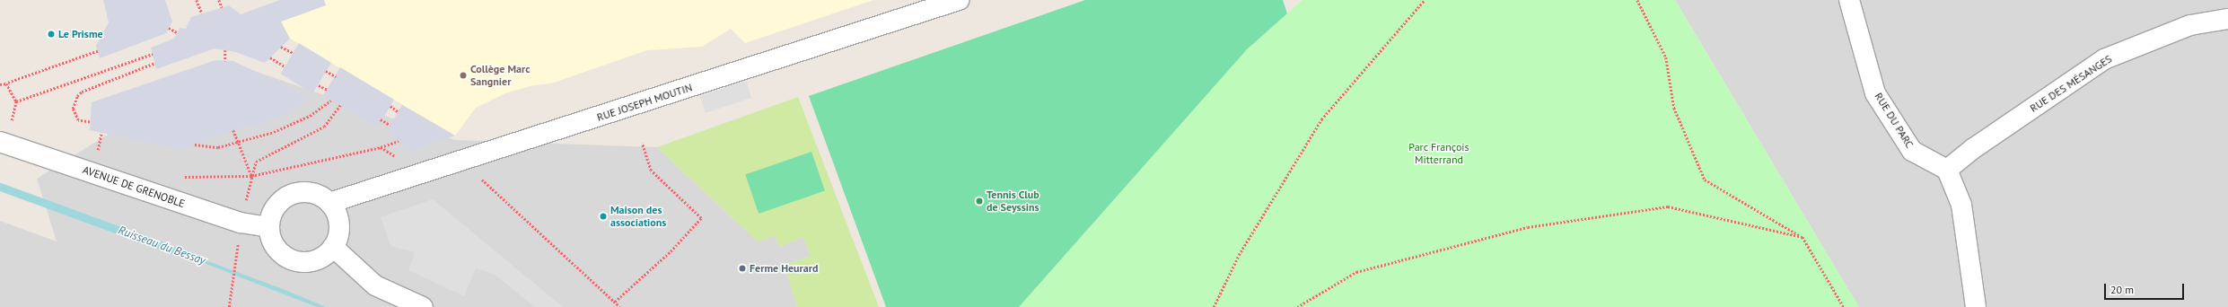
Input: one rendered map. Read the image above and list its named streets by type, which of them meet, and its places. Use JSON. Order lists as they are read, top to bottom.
{
  "streets": {
    "street": [
      "RUE DES MÉSANGES",
      "RUE JOSEPH MOUTIN",
      "RUE DU PARC",
      "AVENUE DE GRENOBLE"
    ]
  },
  "crossings": [
    ["RUE DES MÉSANGES", "RUE DU PARC"],
    ["RUE JOSEPH MOUTIN", "AVENUE DE GRENOBLE"]
  ],
  "water": ["Ruisseau du Bessay"],
  "parks": ["Parc François Mitterrand"],
  "places": [
    "Le Prisme",
    "Collège Marc Sangnier",
    "Tennis Club de Seyssins",
    "Maison des associations",
    "Ferme Heurard"
  ],
  "scale_bar": "20 m"
}
